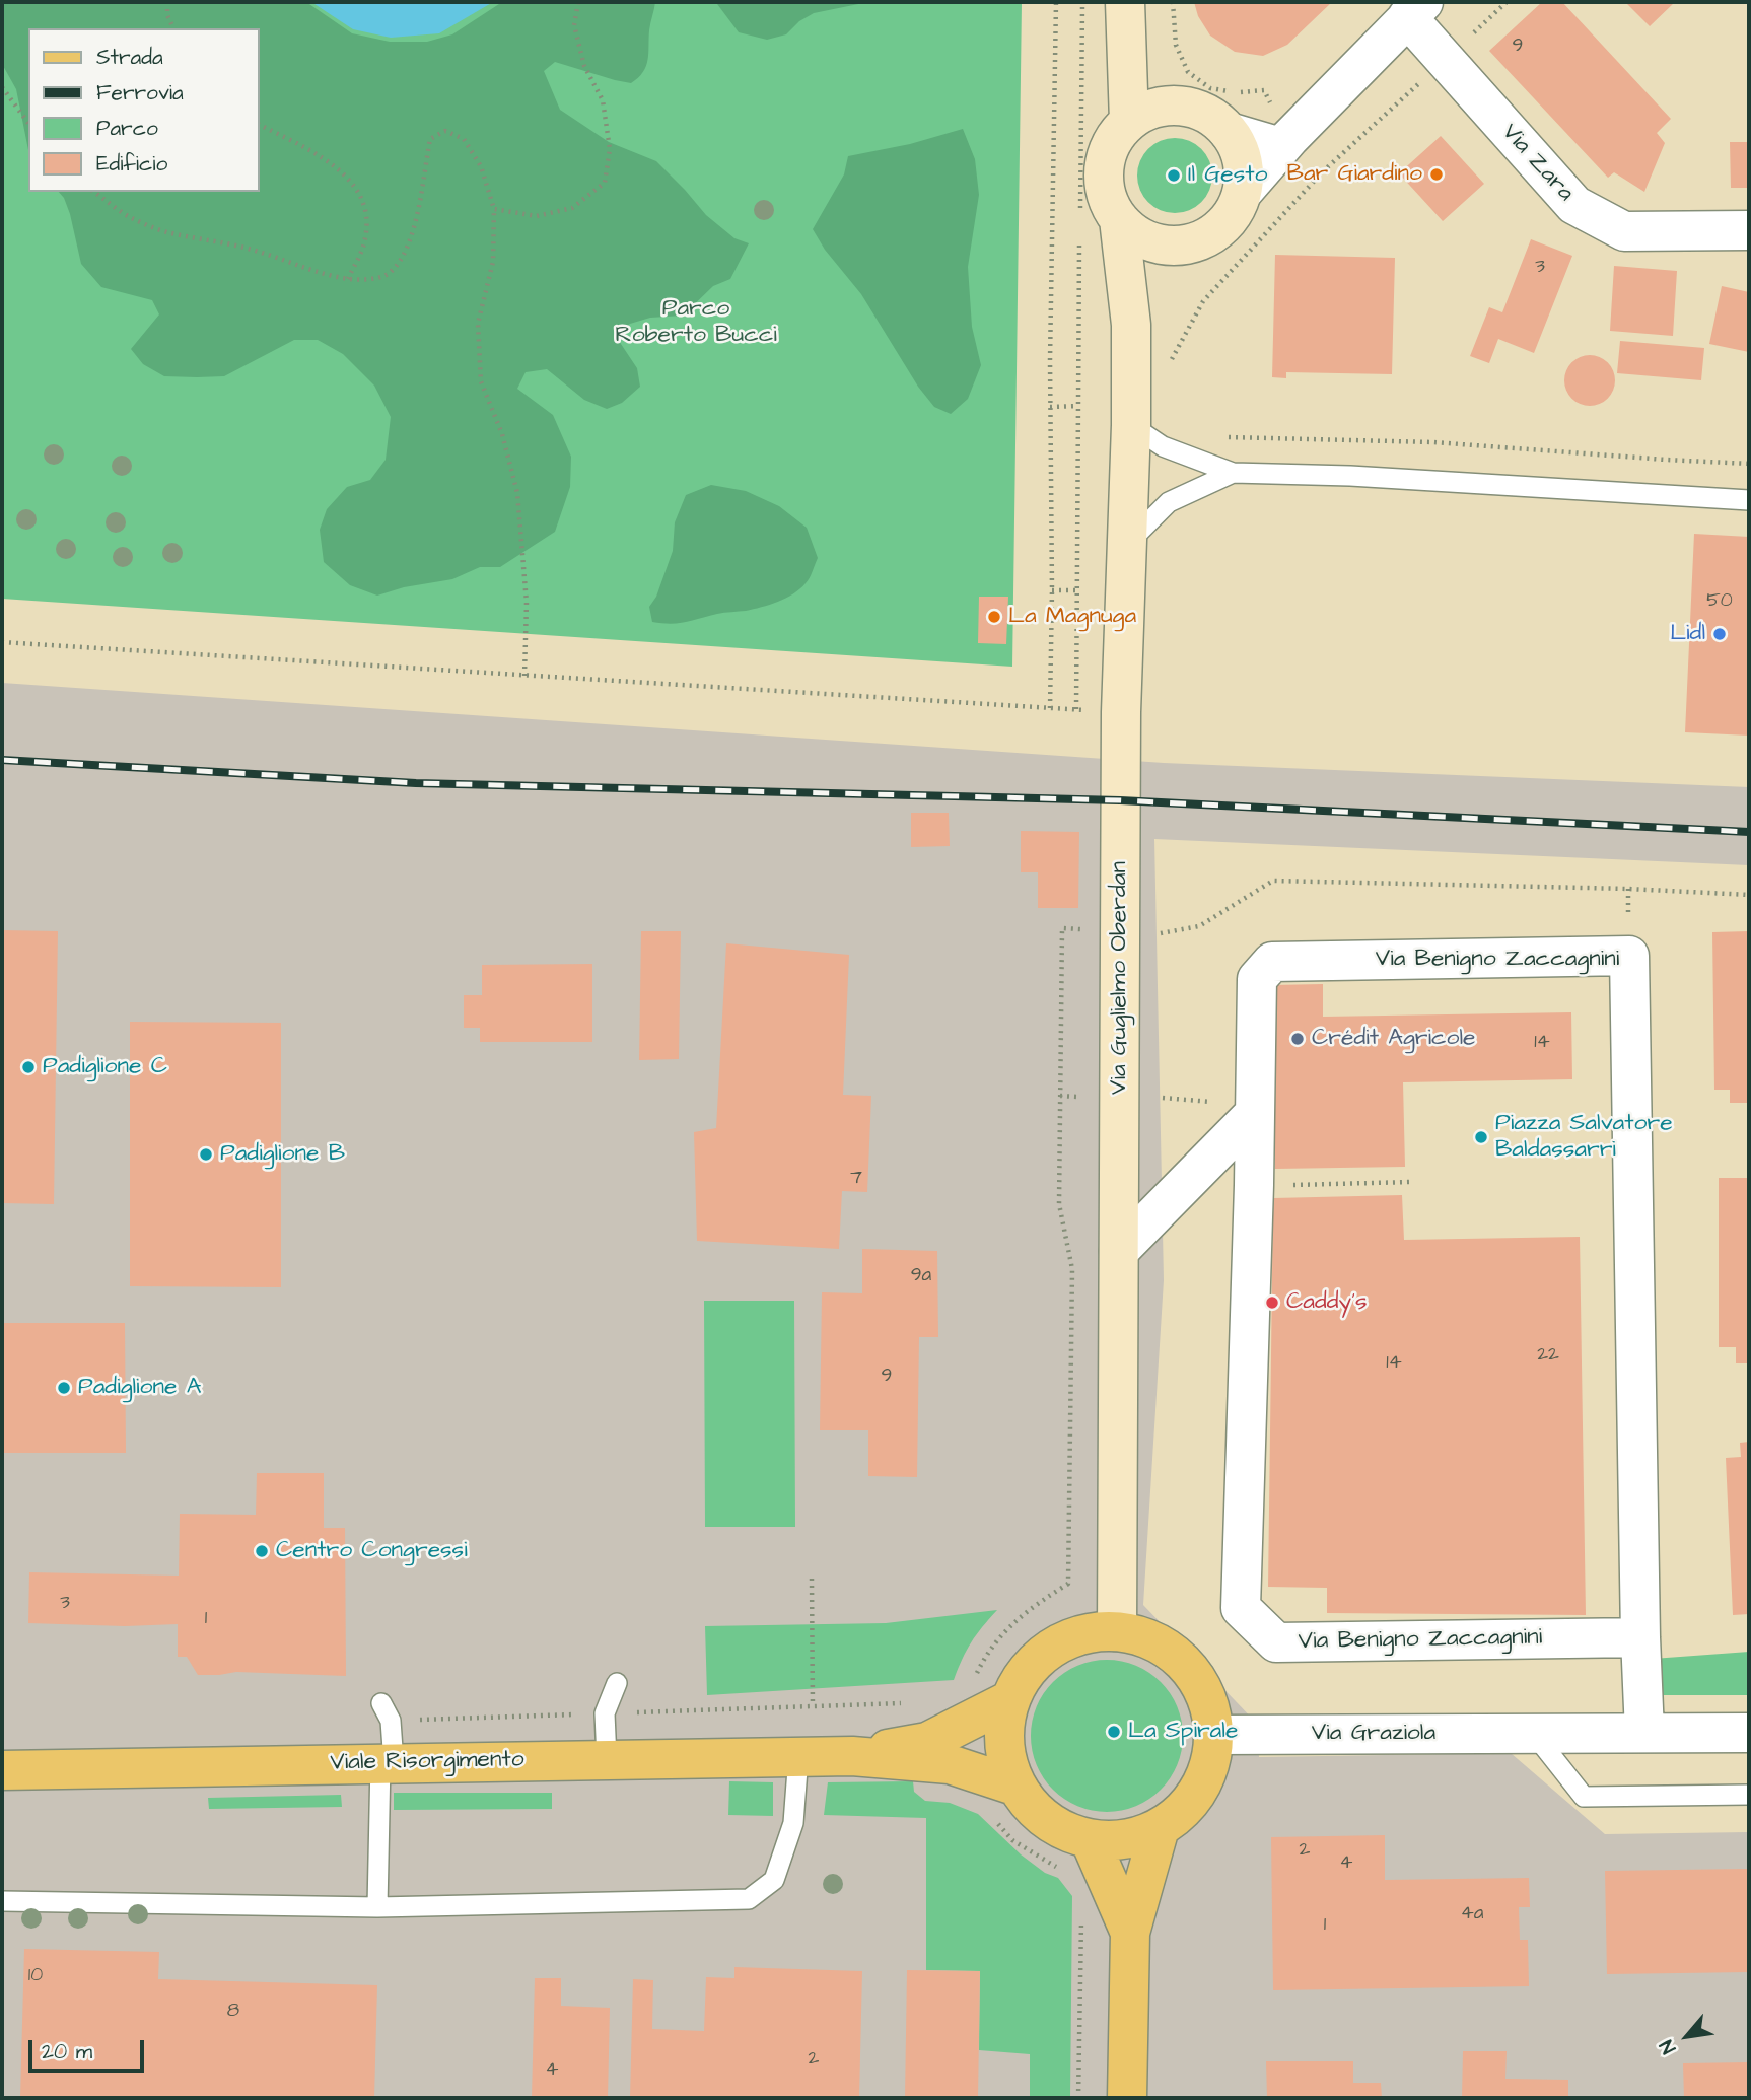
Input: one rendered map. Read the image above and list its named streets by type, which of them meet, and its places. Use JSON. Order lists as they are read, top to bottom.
{
  "streets": {
    "main road": ["Via Guglielmo Oberdan", "Viale Risorgimento"],
    "street": ["Via Zara", "Via Benigno Zaccagnini", "Via Graziola"]
  },
  "crossings": [
    ["Via Benigno Zaccagnini", "Via Graziola"],
    ["Via Guglielmo Oberdan", "Via Graziola"],
    ["Via Guglielmo Oberdan", "Viale Risorgimento"],
    ["Via Graziola", "Viale Risorgimento"]
  ],
  "parks": ["Parco Roberto Bucci"],
  "places": [
    "Bar Giardino",
    "Il Gesto",
    "La Magnuga",
    "Lidl",
    "Crédit Agricole",
    "Padiglione C",
    "Piazza Salvatore Baldassarri",
    "Padiglione B",
    "Caddy's",
    "Padiglione A",
    "Centro Congressi",
    "La Spirale"
  ],
  "house_numbers": [
    "9",
    "3",
    "50",
    "14",
    "7",
    "9a",
    "22",
    "14",
    "9",
    "3",
    "1",
    "2",
    "4",
    "4a",
    "1",
    "10",
    "8",
    "2",
    "4"
  ],
  "legend": [
    "Strada",
    "Ferrovia",
    "Parco",
    "Edificio"
  ],
  "scale_bar": "20 m",
  "north": "bottom left"
}
